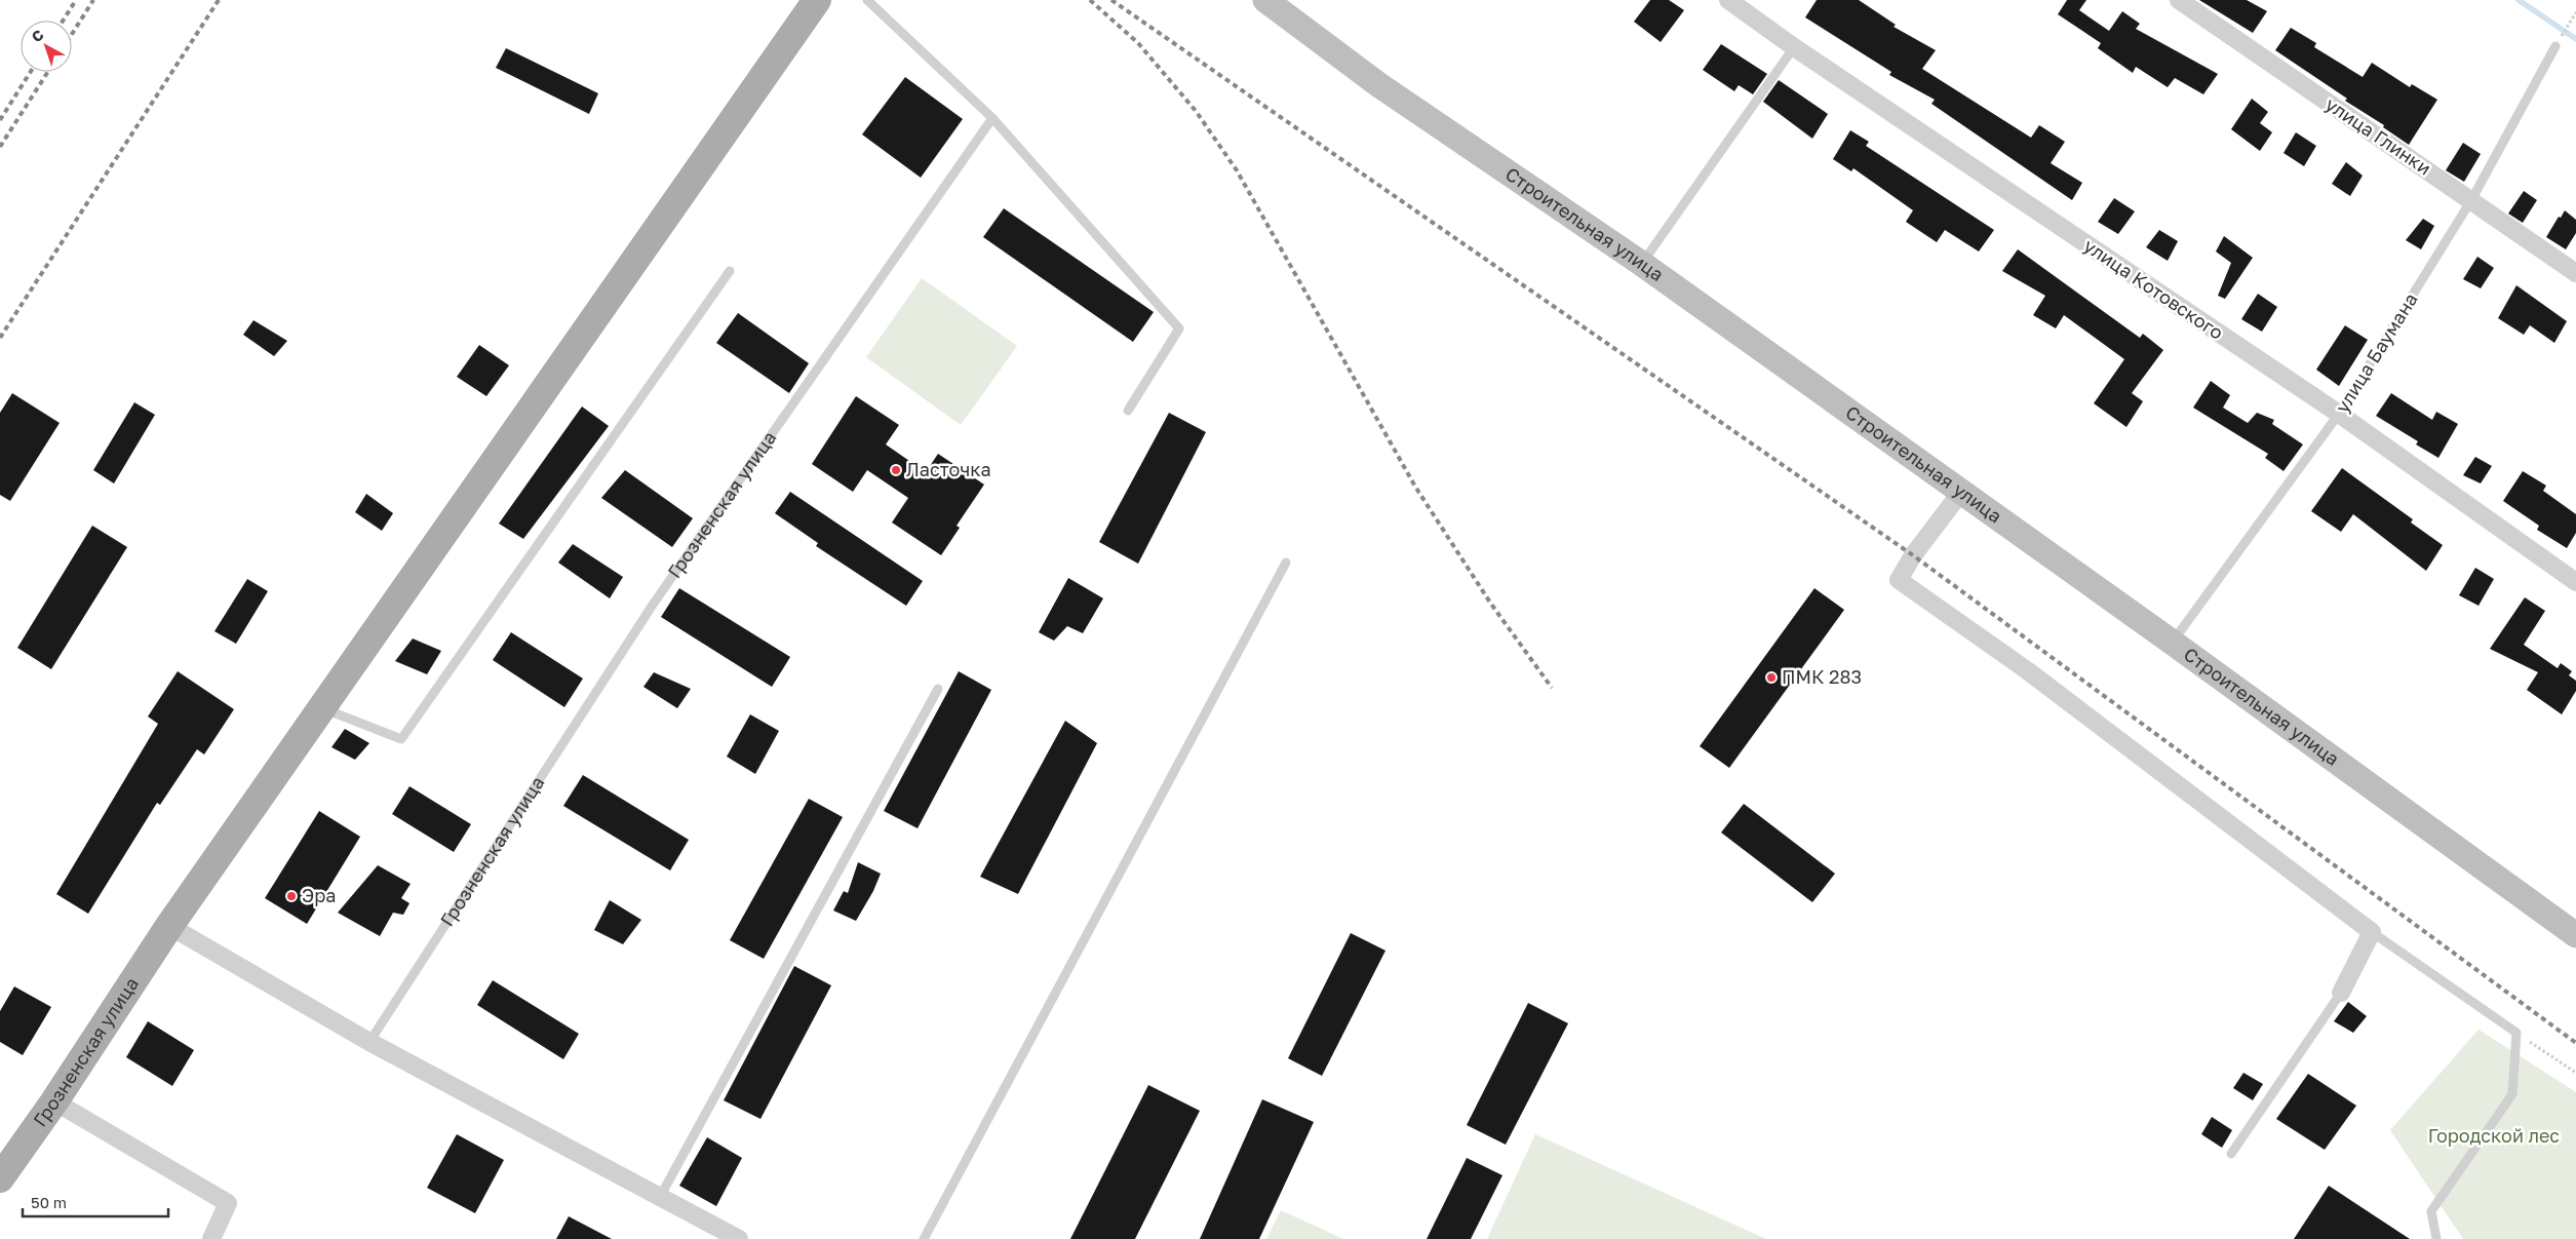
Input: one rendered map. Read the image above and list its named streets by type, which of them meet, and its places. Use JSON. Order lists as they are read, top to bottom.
{
  "streets": {
    "main road": ["Грозненская улица"],
    "street": ["улица Глинки", "Строительная улица", "улица Котовского"],
    "lane": ["улица Баумана"]
  },
  "crossings": [
    ["улица Глинки", "улица Баумана"],
    ["Строительная улица", "улица Баумана"],
    ["улица Котовского", "улица Баумана"]
  ],
  "parks": ["Городской лес"],
  "places": ["Ласточка", "ПМК 283", "Эра"],
  "scale_bar": "50 m",
  "north": "top left"
}
